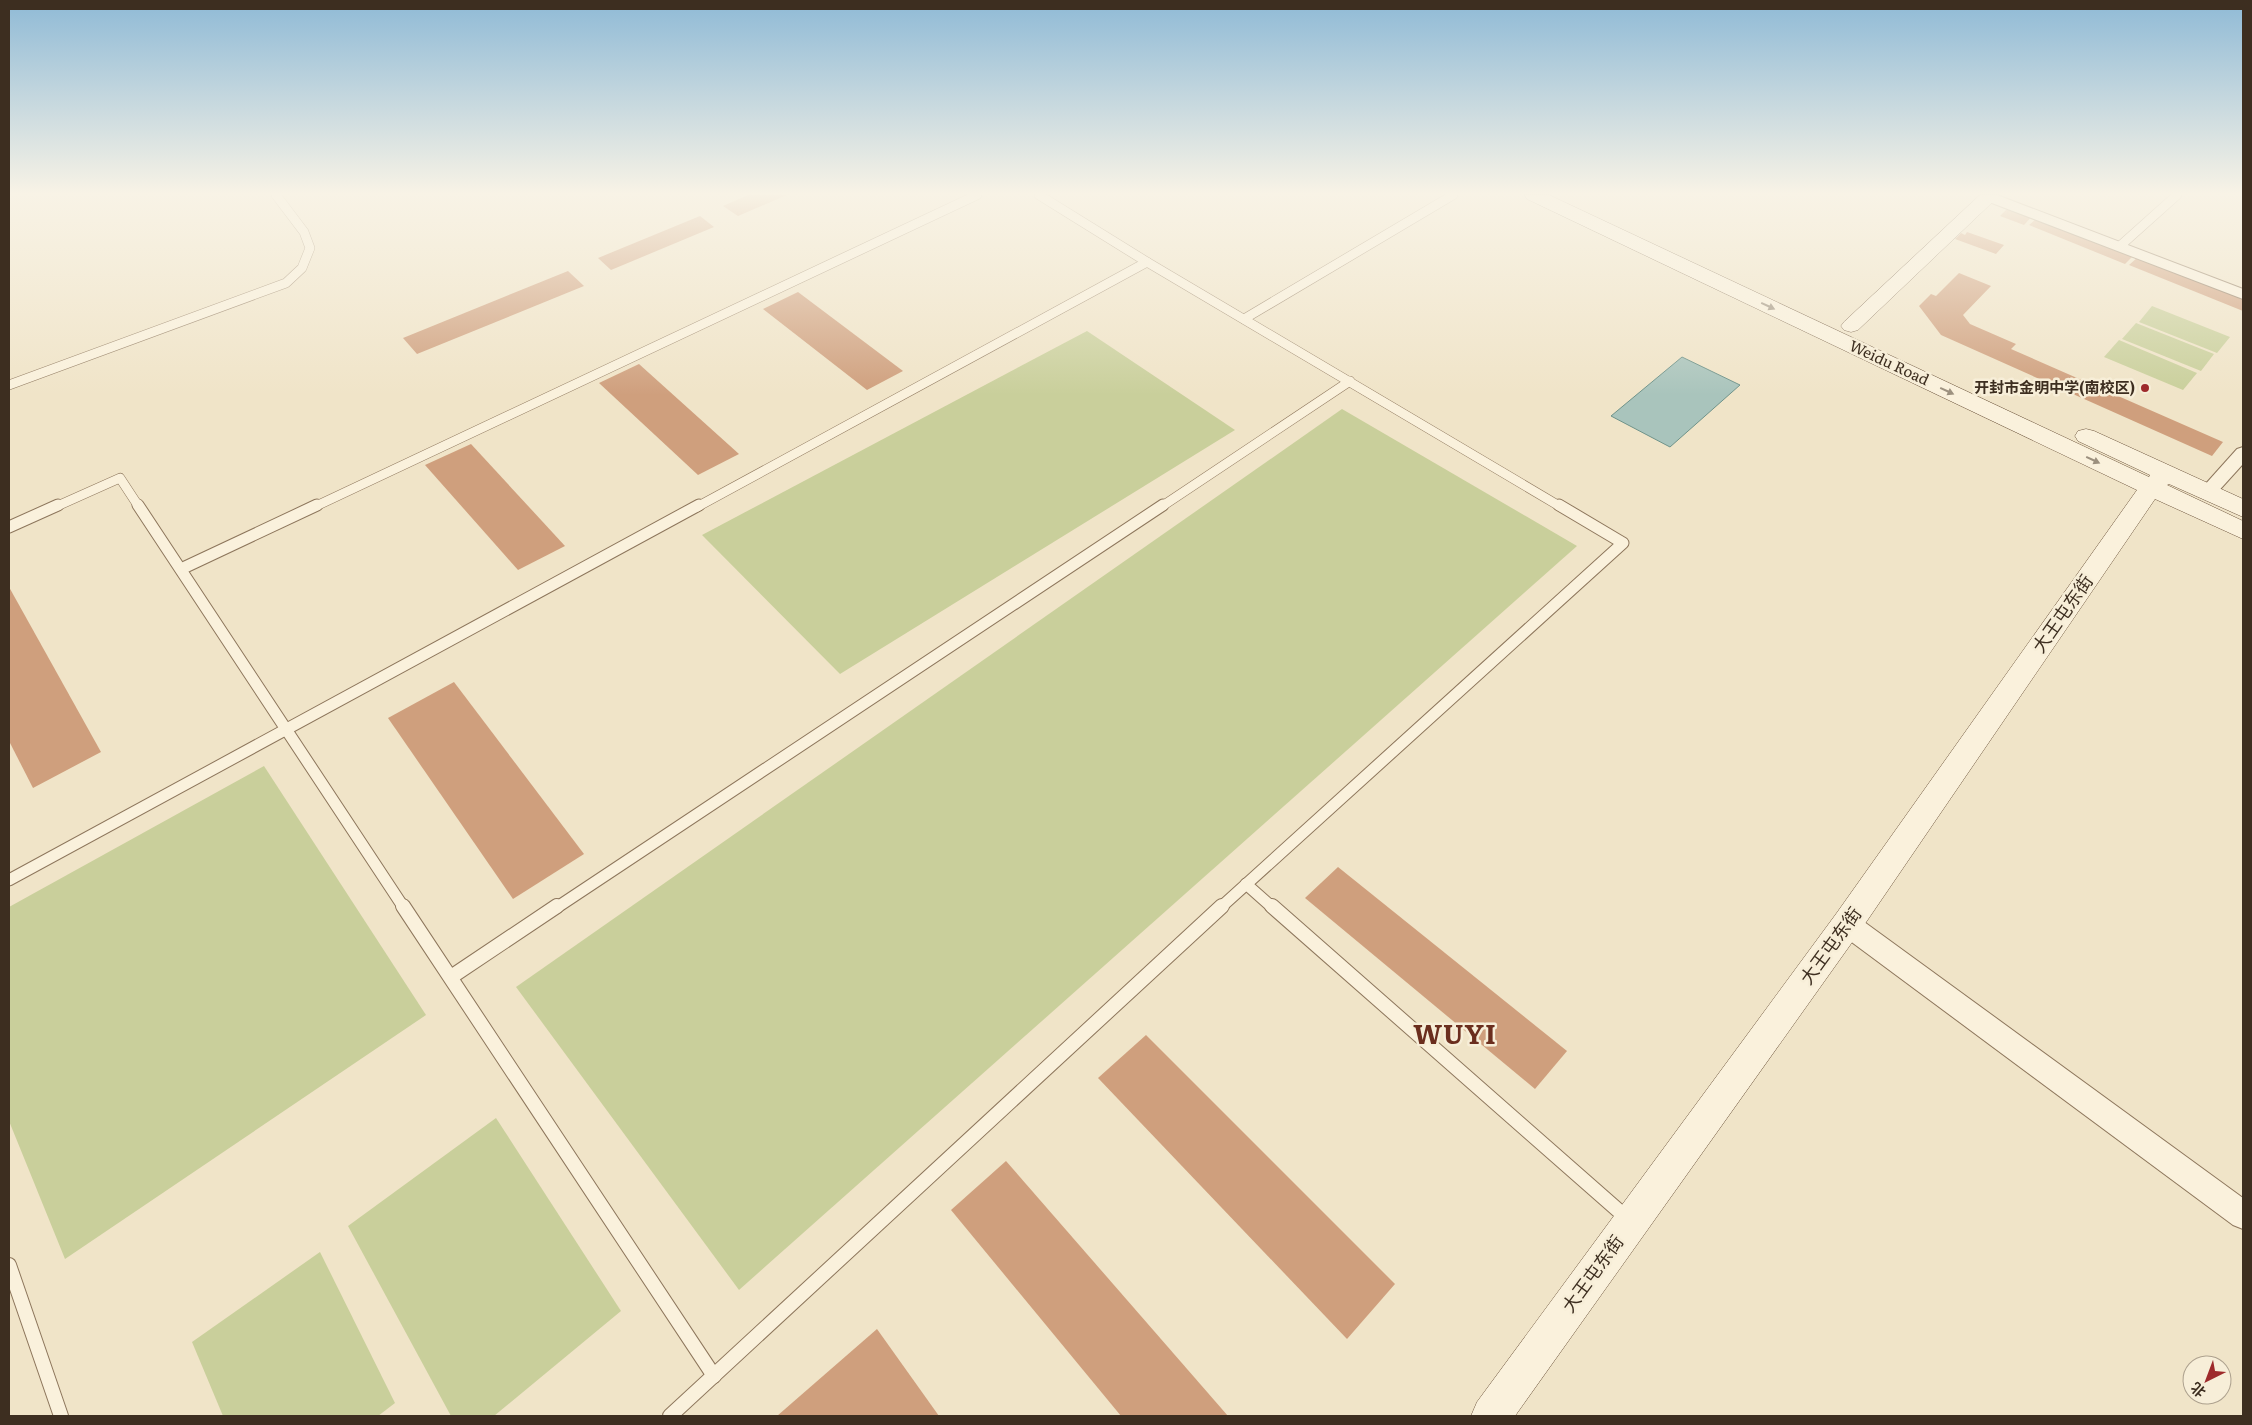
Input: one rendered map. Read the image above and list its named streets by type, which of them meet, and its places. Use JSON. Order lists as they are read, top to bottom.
{
  "streets": {
    "main road": ["Weidu Road", "大王屯东街"]
  },
  "crossings": [
    ["Weidu Road", "大王屯东街"]
  ],
  "districts": ["WUYI"],
  "places": ["开封市金明中学(南校区)"],
  "north": "bottom left"
}
